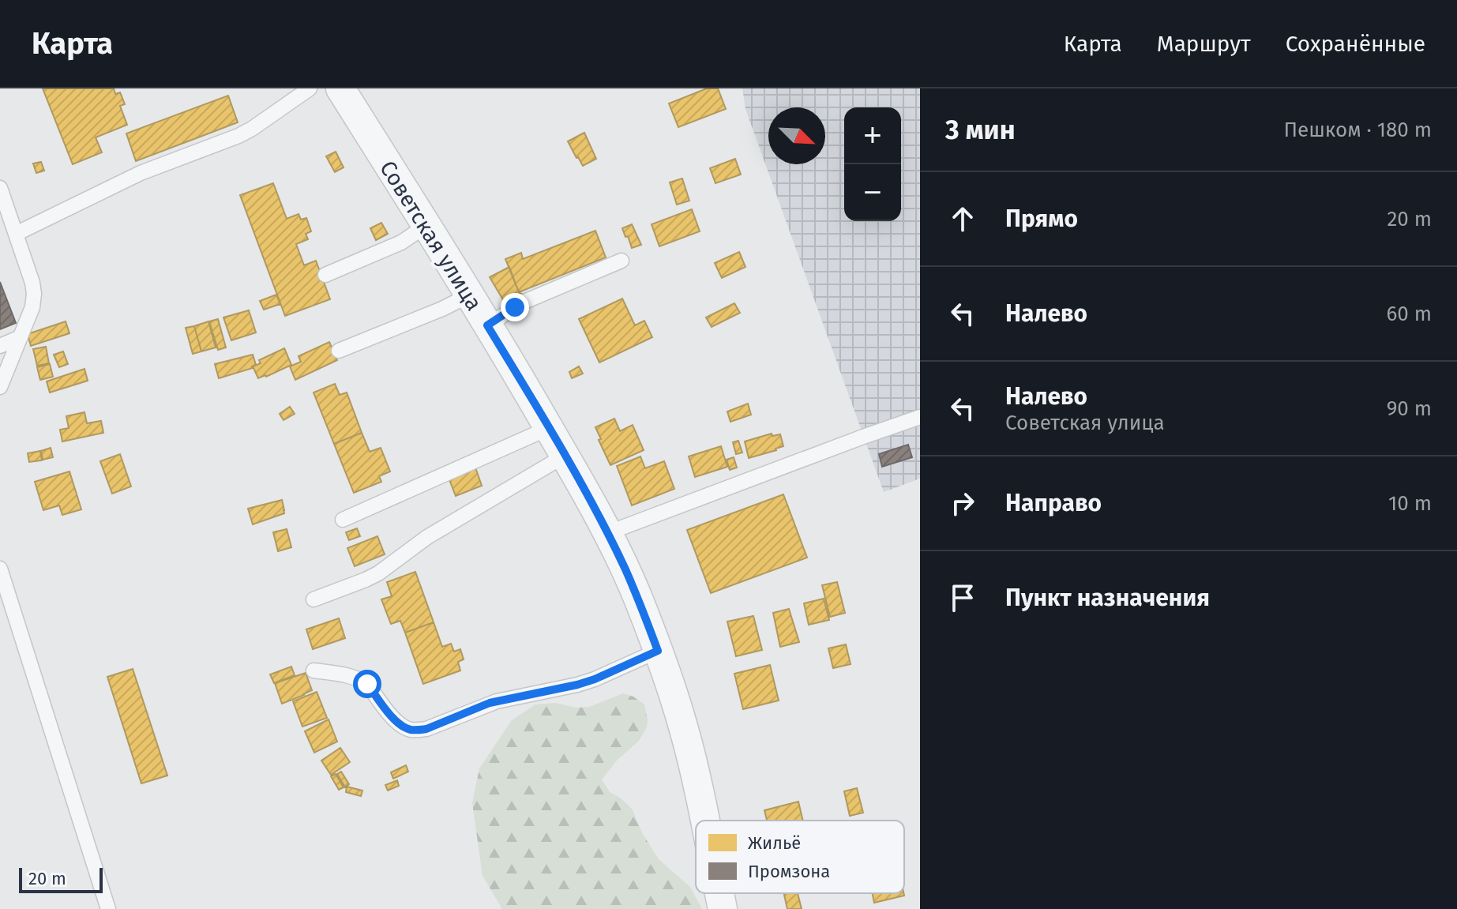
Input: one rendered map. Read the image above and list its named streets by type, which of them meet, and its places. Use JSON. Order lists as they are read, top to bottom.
{
  "streets": {
    "street": ["Советская улица"]
  },
  "legend": ["Жильё", "Промзона"],
  "scale_bar": "20 m",
  "north": "bottom right",
  "page": {
    "header": "Карта",
    "nav": ["Карта", "Маршрут", "Сохранённые"],
    "heading": ["3 мин", "Пешком · 180 m"],
    "map_buttons": ["+", "−"],
    "list": [
      ["Прямо", "20 m"],
      ["Налево", "60 m"],
      ["Налево", "Советская улица", "90 m"],
      ["Направо", "10 m"],
      "Пункт назначения"
    ],
    "scale": "20 m"
  }
}
